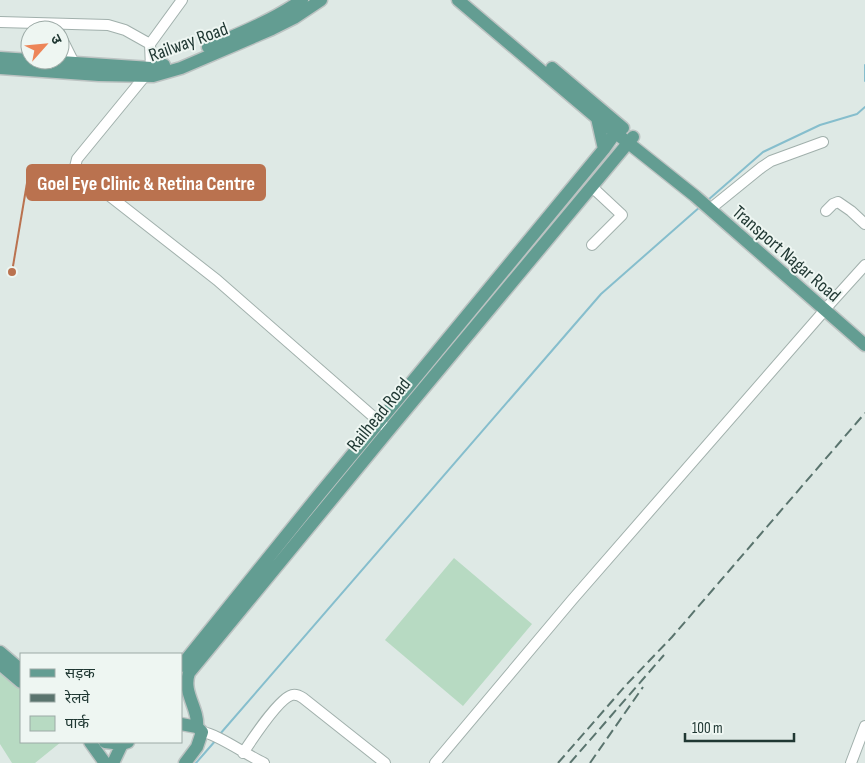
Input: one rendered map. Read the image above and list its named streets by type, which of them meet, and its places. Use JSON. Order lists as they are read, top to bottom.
{
  "streets": {
    "main road": ["Railway Road", "Transport Nagar Road", "Railhead Road"]
  },
  "places": ["Goel Eye Clinic & Retina Centre"],
  "legend": ["सड़क", "रेलवे", "पार्क"],
  "scale_bar": "100 m",
  "north": "top right"
}
